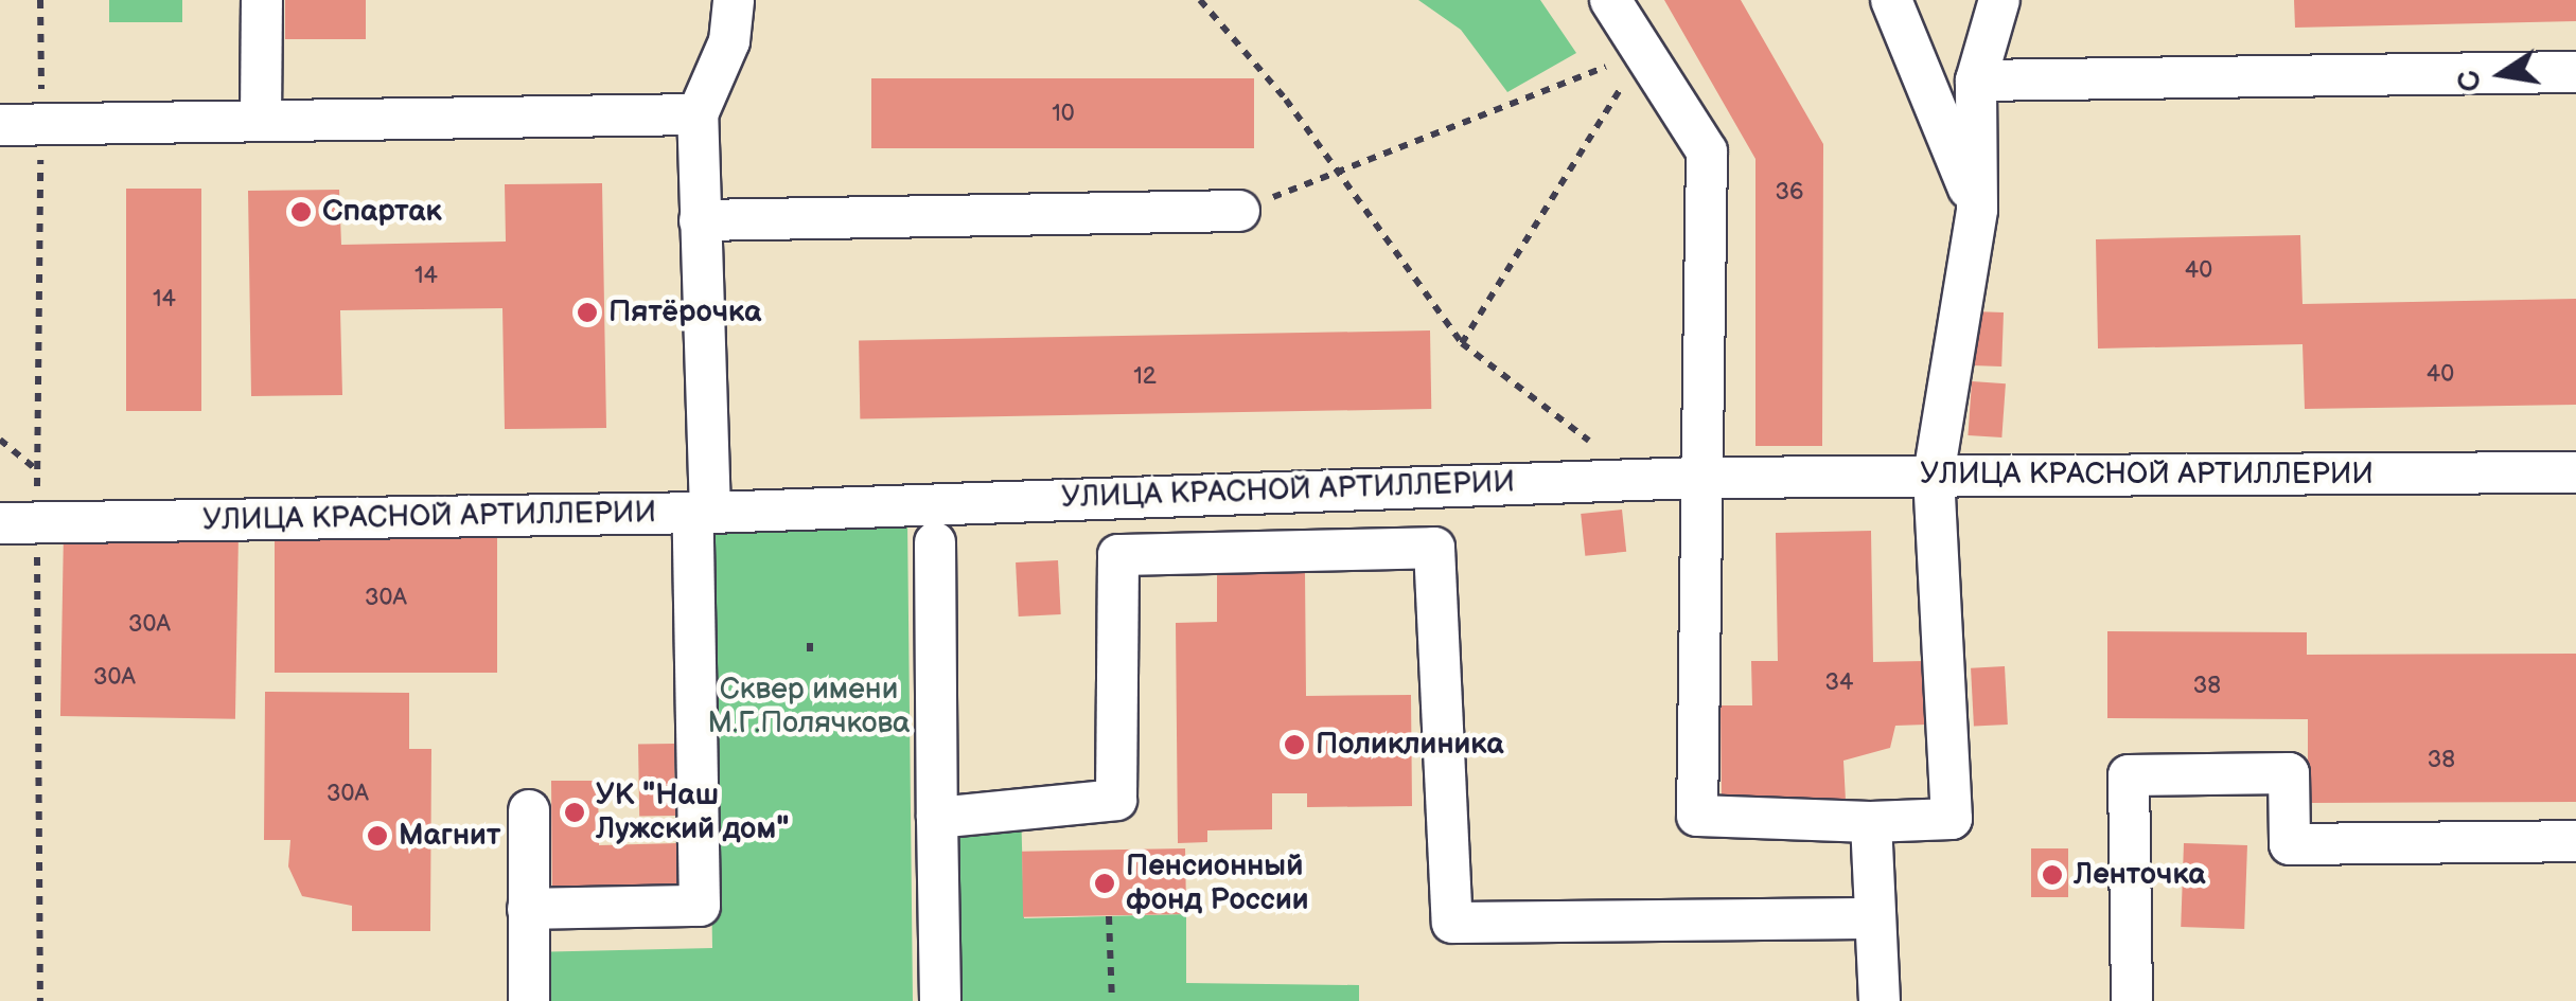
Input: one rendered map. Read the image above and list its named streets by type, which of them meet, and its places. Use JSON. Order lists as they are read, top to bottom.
{
  "streets": {
    "street": ["УЛИЦА КРАСНОЙ АРТИЛЛЕРИИ"]
  },
  "parks": ["Сквер имени М.Г.Полячкова"],
  "places": [
    "Спартак",
    "Пятёрочка",
    "Поликлиника",
    "УК \"Наш Лужский дом\"",
    "Магнит",
    "Ленточка",
    "Пенсионный фонд России"
  ],
  "house_numbers": [
    "10",
    "36",
    "40",
    "14",
    "14",
    "40",
    "12",
    "30А",
    "30А",
    "30А",
    "34",
    "38",
    "38",
    "30А"
  ],
  "north": "left"
}
